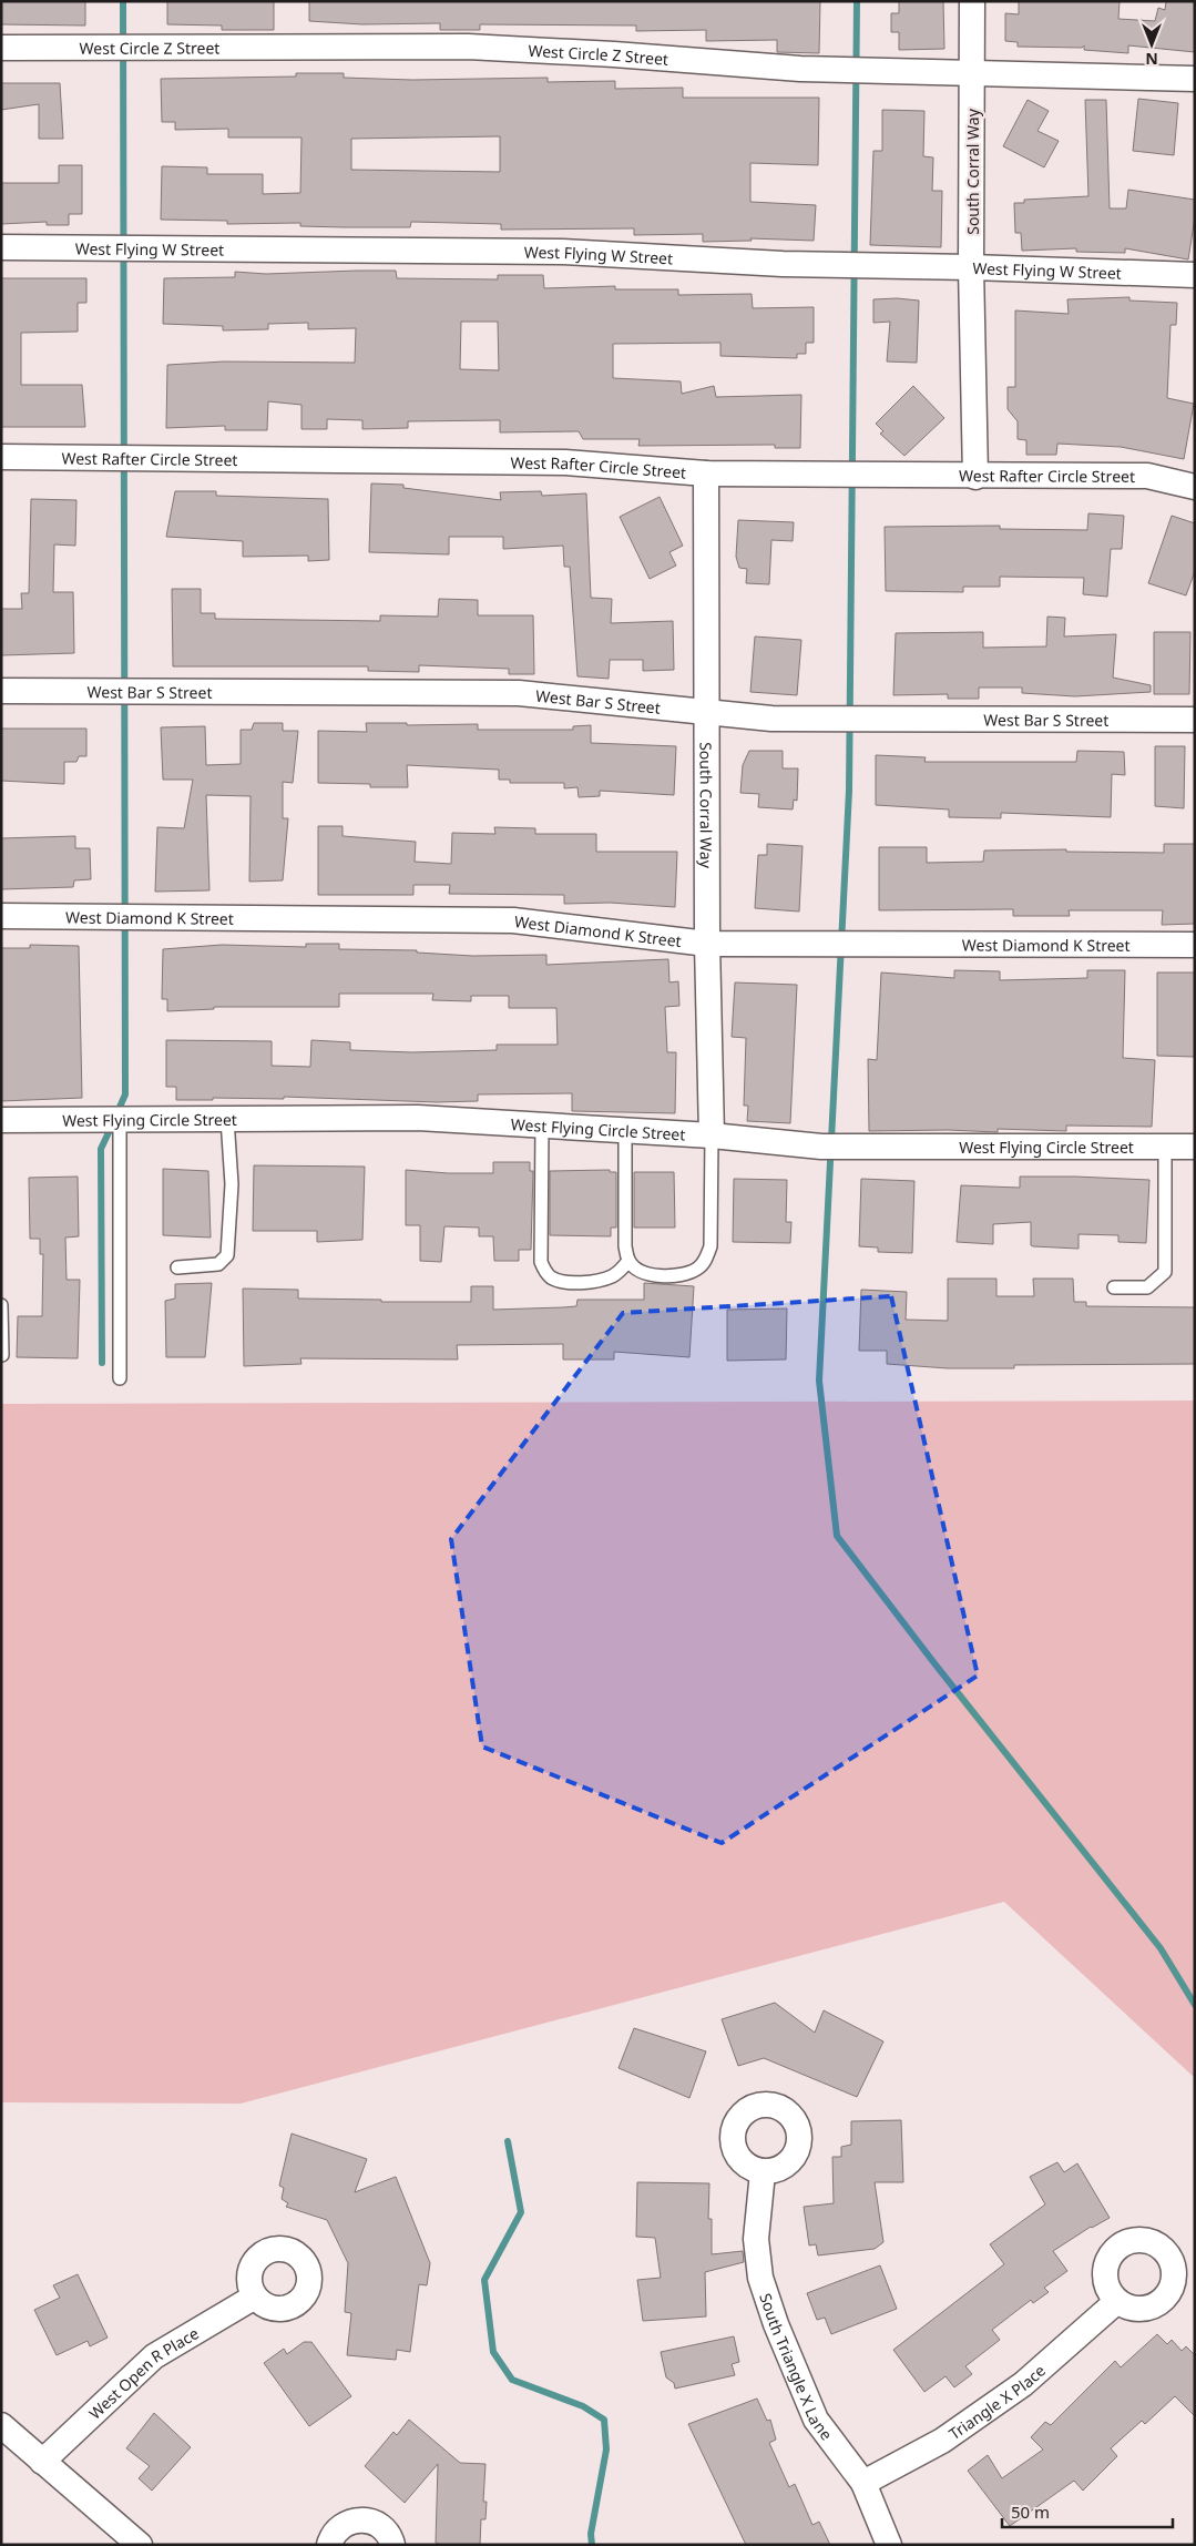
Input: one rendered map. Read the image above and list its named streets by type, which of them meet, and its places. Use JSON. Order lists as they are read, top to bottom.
{
  "streets": {
    "street": [
      "West Circle Z Street",
      "South Corral Way",
      "West Flying W Street",
      "West Rafter Circle Street",
      "West Bar S Street",
      "West Diamond K Street",
      "West Flying Circle Street",
      "South Triangle X Lane",
      "West Open R Place",
      "Triangle X Place"
    ]
  },
  "crossings": [
    ["West Circle Z Street", "South Corral Way"],
    ["South Corral Way", "West Flying W Street"],
    ["South Corral Way", "West Rafter Circle Street"],
    ["South Corral Way", "West Bar S Street"],
    ["South Corral Way", "West Diamond K Street"],
    ["South Corral Way", "West Flying Circle Street"],
    ["South Triangle X Lane", "Triangle X Place"]
  ],
  "scale_bar": "50 m",
  "north": "bottom"
}
